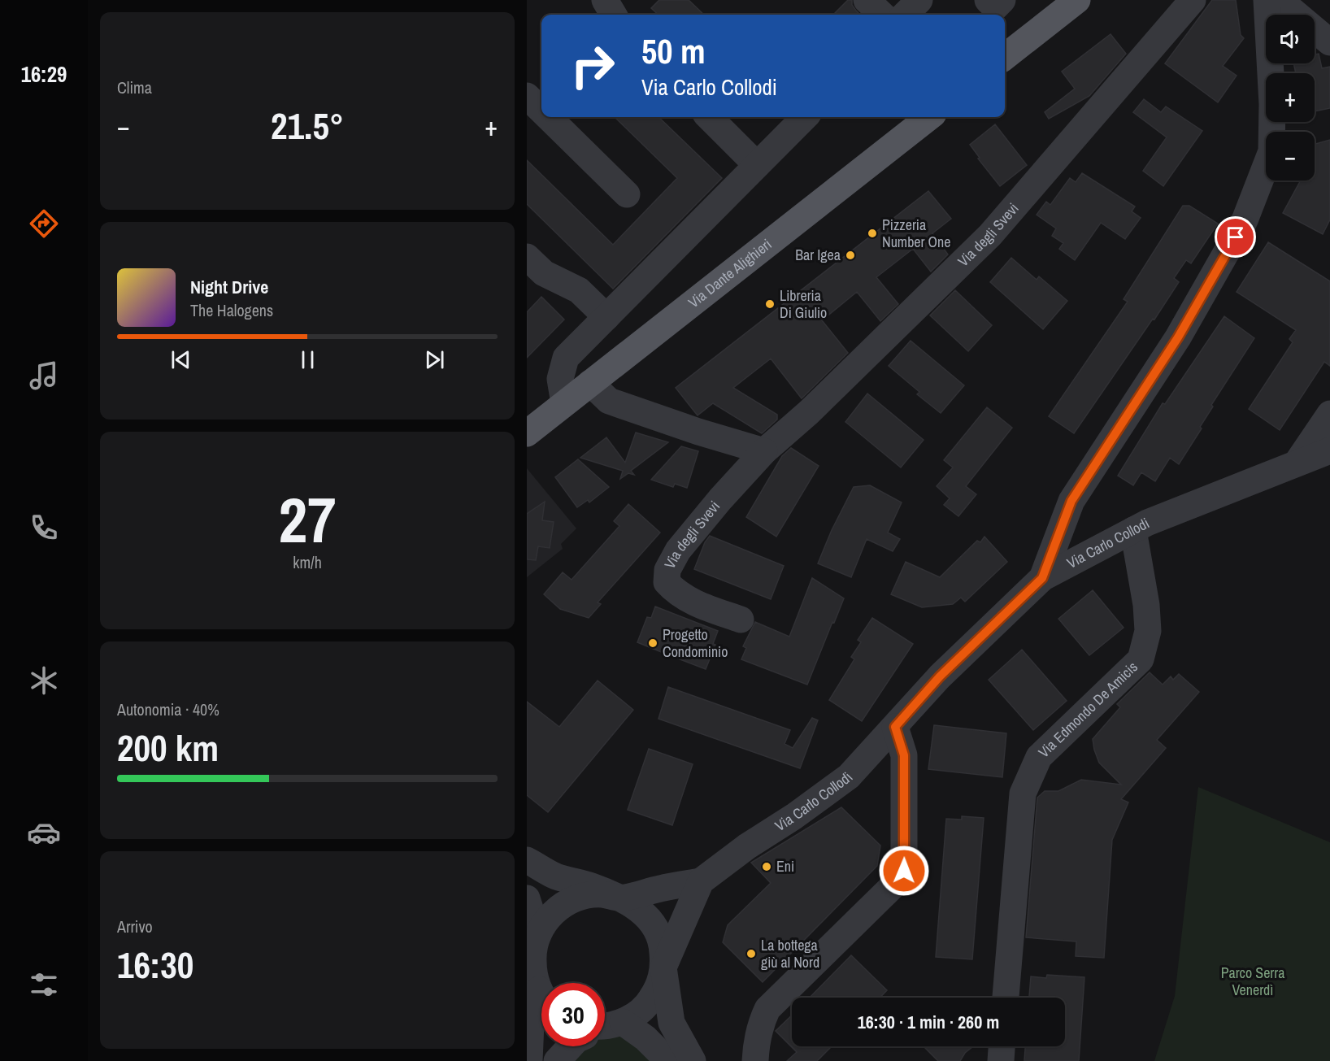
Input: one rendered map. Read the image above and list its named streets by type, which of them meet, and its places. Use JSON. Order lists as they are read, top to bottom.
{
  "streets": {
    "main road": ["Via Dante Alighieri"],
    "street": ["Via degli Svevi", "Via Carlo Collodi", "Via Edmondo De Amicis"]
  },
  "crossings": [
    ["Via Carlo Collodi", "Via Edmondo De Amicis"]
  ],
  "parks": ["Parco Serra Venerdì"],
  "places": [
    "Pizzeria Number One",
    "Bar Igea",
    "Libreria Di Giulio",
    "Progetto Condominio",
    "Eni",
    "La bottega giù al Nord"
  ],
  "page": {
    "tabs": "16:29",
    "tile": [
      "Clima",
      ["27", "km/h"],
      ["Autonomia · 40%", "200 km"],
      ["Arrivo", "16:30"]
    ],
    "map_buttons": ["+", "−"],
    "turn": ["50 m", "Via Carlo Collodi"],
    "heat": ["−", "21.5°", "+"],
    "song": ["Night Drive", "The Halogens"],
    "limit": "30",
    "trip": "16:30 · 1 min · 260 m"
  }
}
